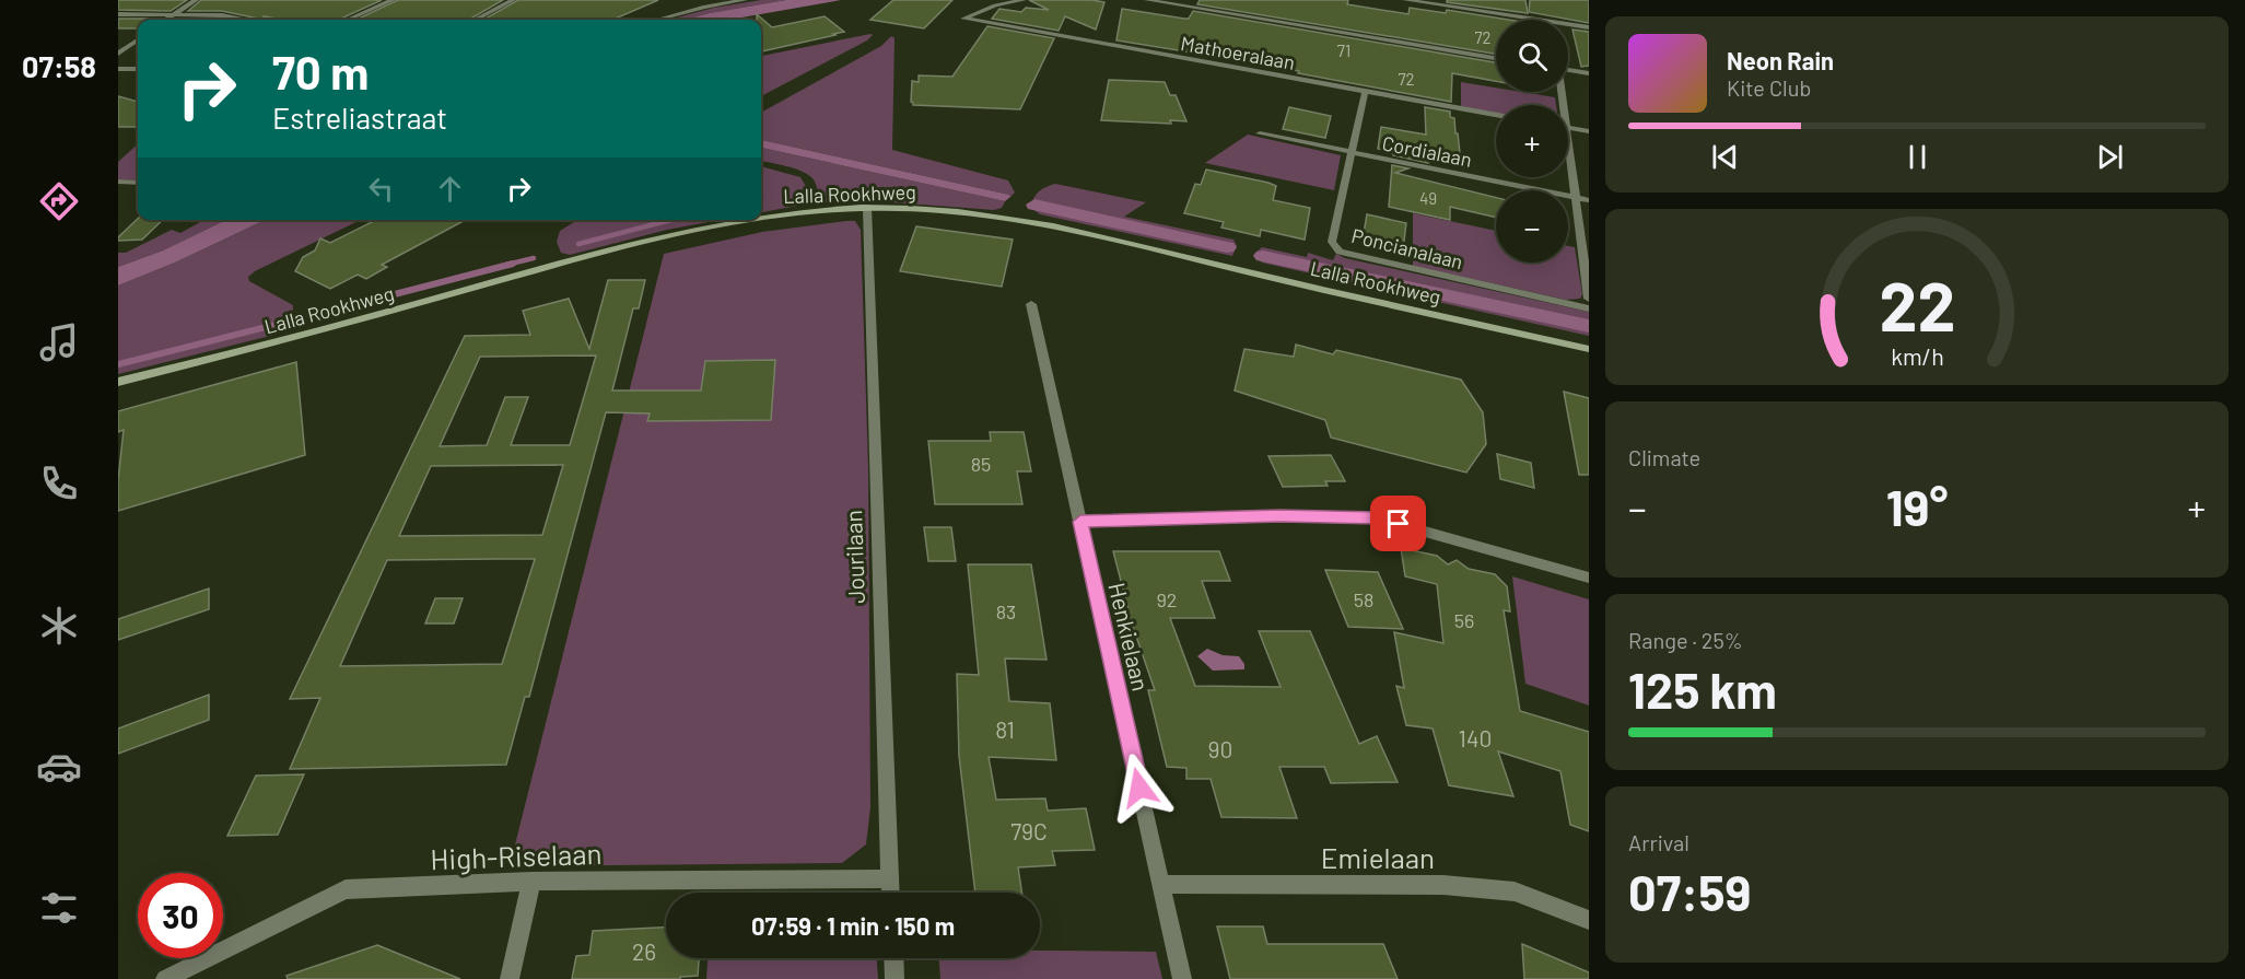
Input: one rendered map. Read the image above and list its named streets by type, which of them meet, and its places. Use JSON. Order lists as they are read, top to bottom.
{
  "streets": {
    "street": [
      "Mathoeralaan",
      "Cordialaan",
      "Lalla Rookhweg",
      "Poncianalaan",
      "Jourilaan",
      "Henkielaan",
      "High-Riselaan",
      "Emielaan"
    ]
  },
  "crossings": [
    ["Mathoeralaan", "Poncianalaan"],
    ["Cordialaan", "Poncianalaan"],
    ["Lalla Rookhweg", "Jourilaan"],
    ["Jourilaan", "High-Riselaan"],
    ["Henkielaan", "Emielaan"]
  ],
  "house_numbers": [
    "72",
    "71",
    "72",
    "49",
    "85",
    "92",
    "58",
    "83",
    "56",
    "81",
    "140",
    "90",
    "79C",
    "26"
  ],
  "page": {
    "tabs": "07:58",
    "map_buttons": ["+", "−"],
    "turn": ["70 m", "Estreliastraat"],
    "song": ["Neon Rain", "Kite Club"],
    "tile": [
      "Climate",
      ["Range · 25%", "125 km"],
      ["Arrival", "07:59"]
    ],
    "heat": ["−", "19°", "+"],
    "limit": "30",
    "trip": "07:59 · 1 min · 150 m",
    "gauge": ["22", "km/h"]
  }
}
